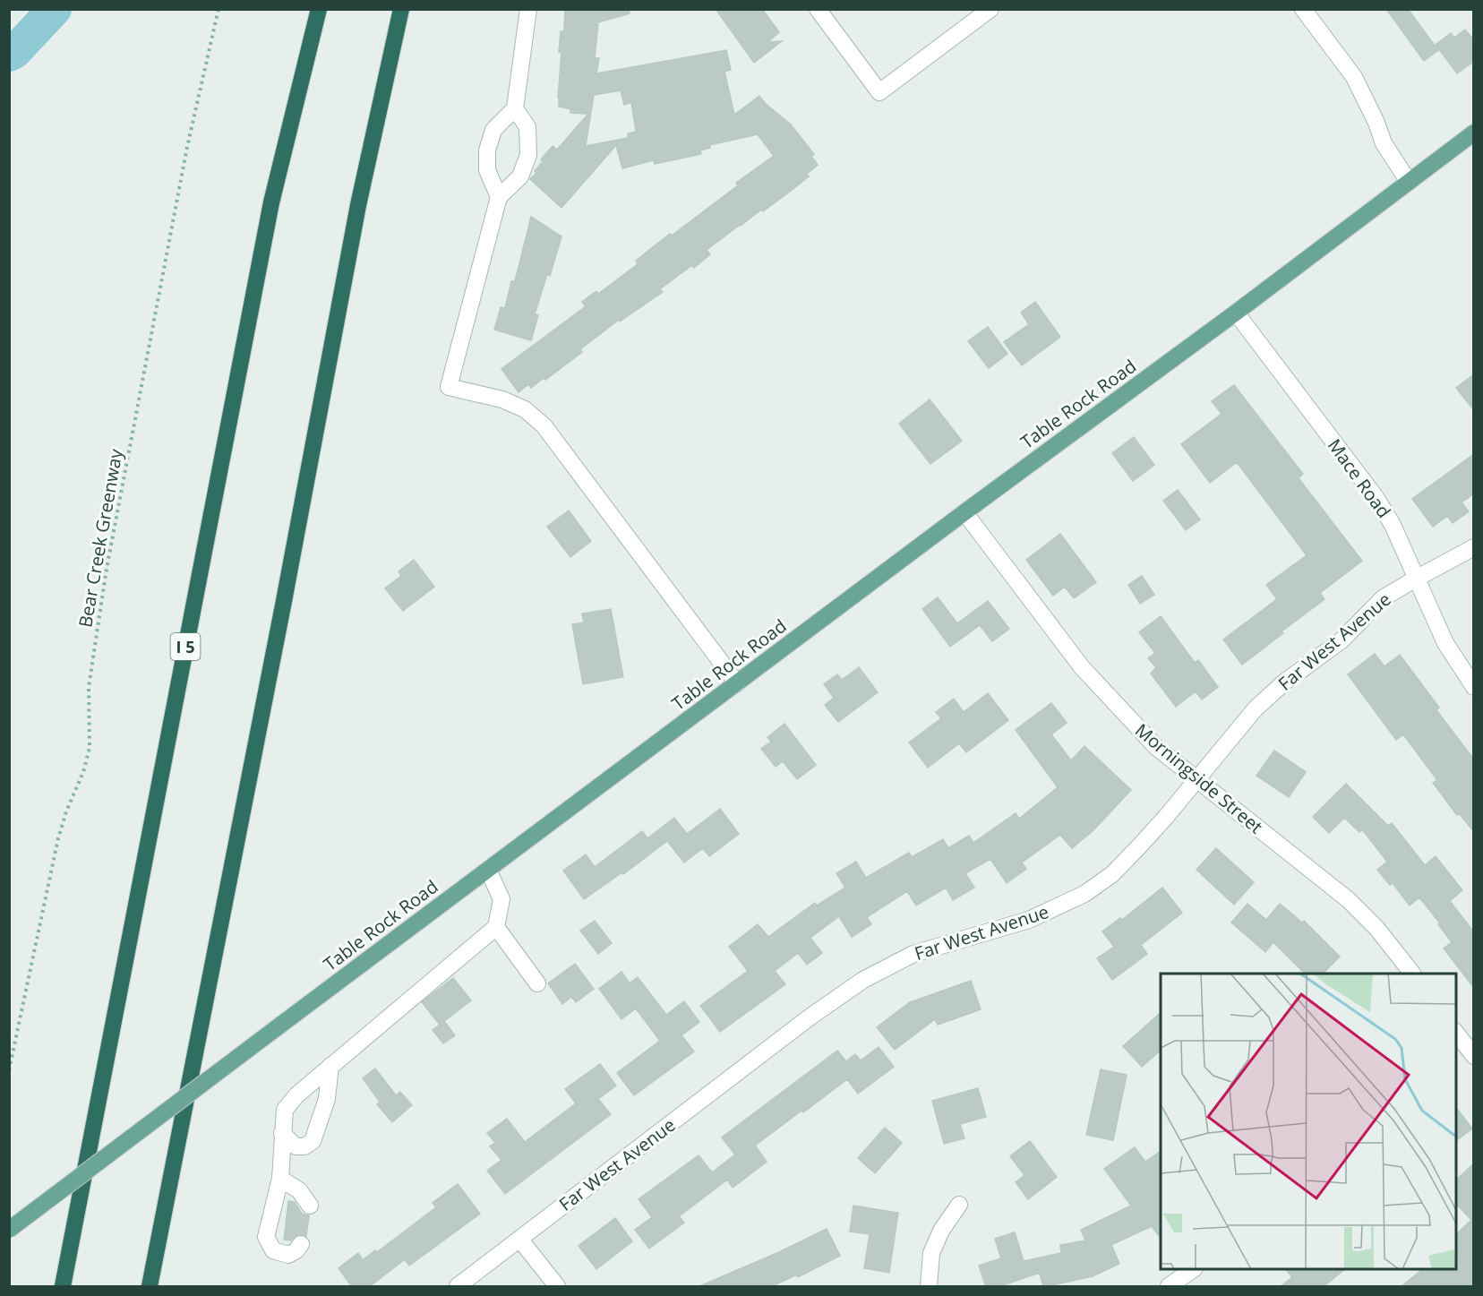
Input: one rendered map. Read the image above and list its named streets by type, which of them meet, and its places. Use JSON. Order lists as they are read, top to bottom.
{
  "streets": {
    "highway": ["I 5"],
    "main road": ["Table Rock Road"],
    "street": ["Mace Road", "Far West Avenue", "Morningside Street"],
    "path": ["Bear Creek Greenway"]
  },
  "crossings": [
    ["Table Rock Road", "Mace Road"],
    ["Table Rock Road", "Morningside Street"],
    ["Mace Road", "Far West Avenue"],
    ["Far West Avenue", "Morningside Street"]
  ]
}
